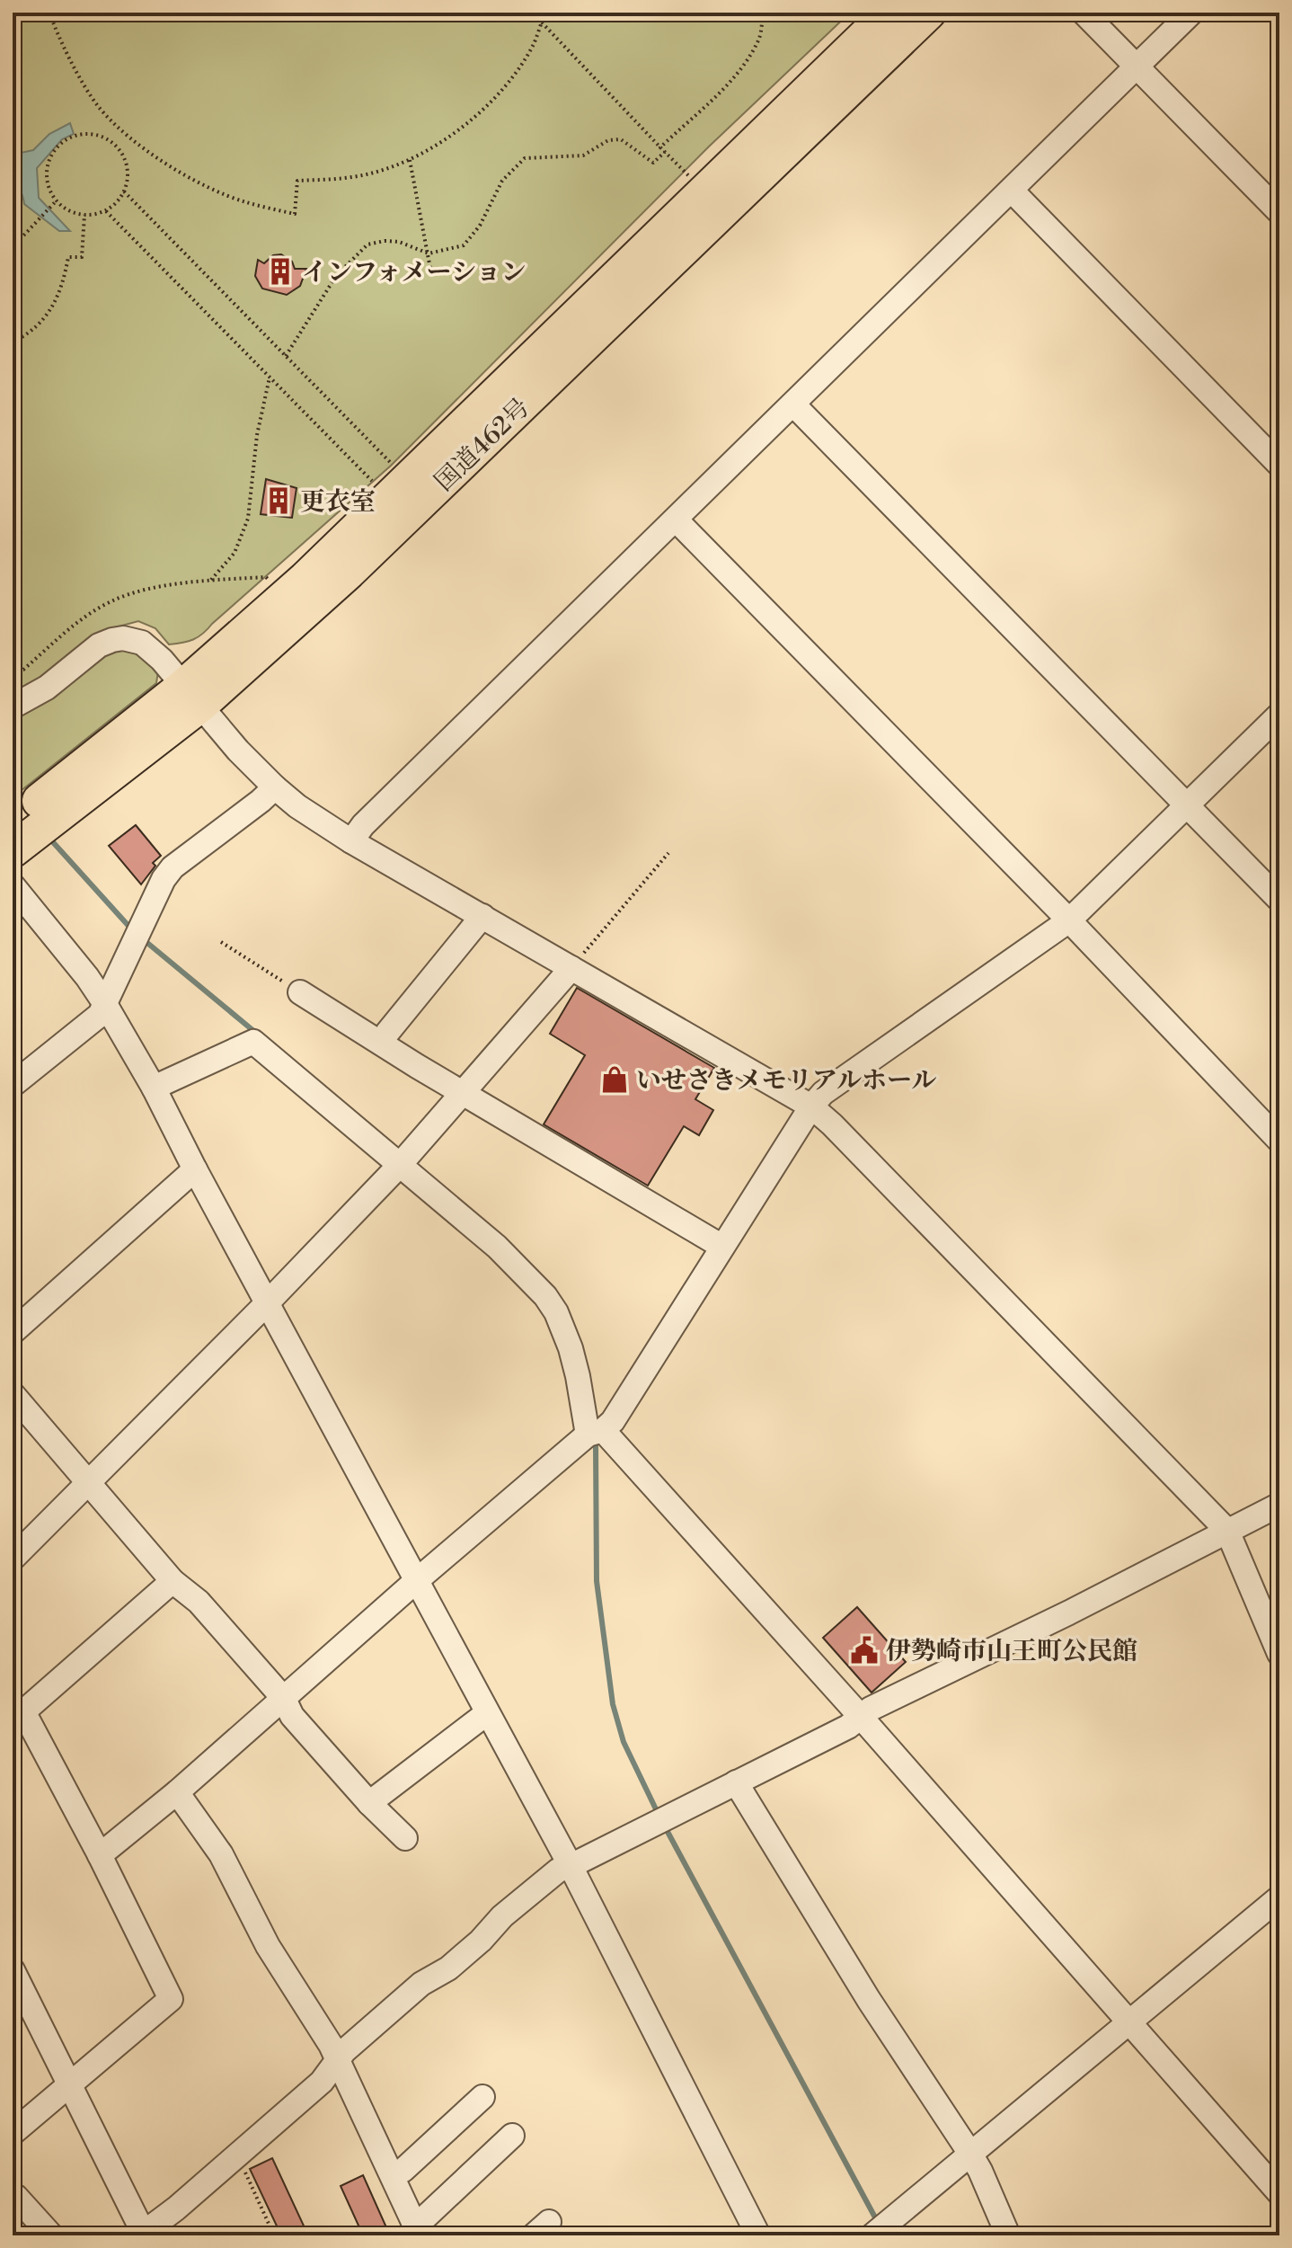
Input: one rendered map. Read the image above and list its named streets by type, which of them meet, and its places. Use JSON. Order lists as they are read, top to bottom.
{
  "streets": {
    "highway": ["国道462号"]
  },
  "places": {
    "building": ["インフォメーション", "更衣室"],
    "shop": ["いせさきメモリアルホール"],
    "public building": ["伊勢崎市山王町公民館"]
  }
}
